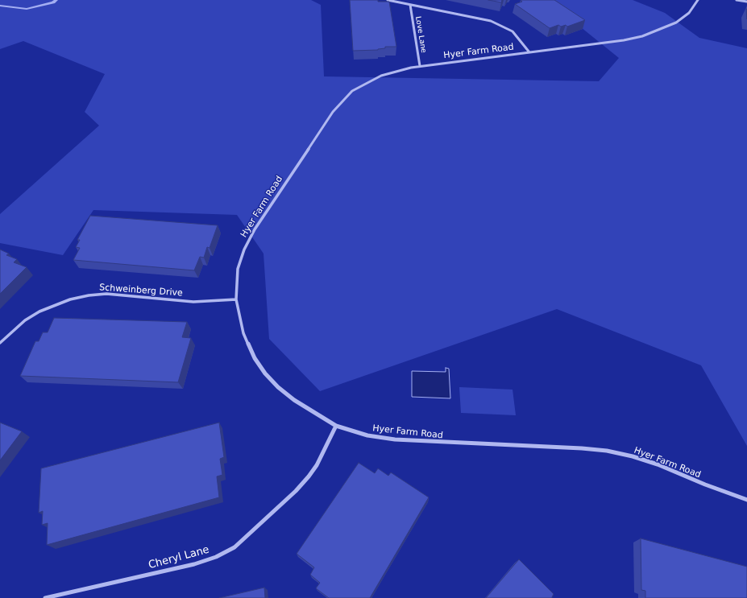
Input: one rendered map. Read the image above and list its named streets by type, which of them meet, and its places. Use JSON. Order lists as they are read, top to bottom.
{
  "streets": {
    "street": [
      "Love Lane",
      "Hyer Farm Road",
      "Schweinberg Drive",
      "Cheryl Lane"
    ]
  },
  "crossings": [
    ["Love Lane", "Hyer Farm Road"],
    ["Hyer Farm Road", "Schweinberg Drive"],
    ["Hyer Farm Road", "Cheryl Lane"]
  ]
}
